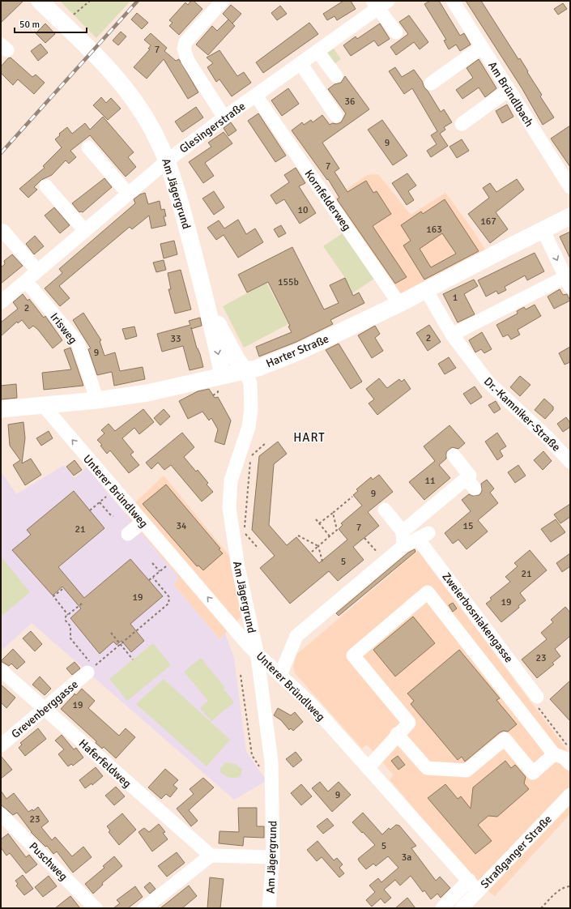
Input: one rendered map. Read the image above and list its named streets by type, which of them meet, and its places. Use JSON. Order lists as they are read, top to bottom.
{
  "streets": {
    "main road": ["Am Jägergrund", "Harter Straße"],
    "street": [
      "Am Bründlbach",
      "Glesingerstraße",
      "Kornfelderweg",
      "Irisweg",
      "Dr.-Kamniker-Straße",
      "Unterer Bründlweg",
      "Zweierbosniakengasse",
      "Grevenberggasse",
      "Haferfeldweg",
      "Straßganger Straße",
      "Puschweg"
    ]
  },
  "crossings": [
    ["Glesingerstraße", "Am Jägergrund"],
    ["Glesingerstraße", "Kornfelderweg"],
    ["Glesingerstraße", "Irisweg"],
    ["Am Jägergrund", "Harter Straße"],
    ["Am Jägergrund", "Unterer Bründlweg"],
    ["Kornfelderweg", "Harter Straße"],
    ["Irisweg", "Harter Straße"],
    ["Harter Straße", "Dr.-Kamniker-Straße"],
    ["Harter Straße", "Unterer Bründlweg"],
    ["Unterer Bründlweg", "Zweierbosniakengasse"],
    ["Unterer Bründlweg", "Straßganger Straße"],
    ["Grevenberggasse", "Haferfeldweg"]
  ],
  "one_way": ["Unterer Bründlweg"],
  "districts": ["HART"],
  "house_numbers": [
    "7",
    "36",
    "9",
    "7",
    "10",
    "167",
    "163",
    "155b",
    "1",
    "2",
    "2",
    "33",
    "9",
    "11",
    "9",
    "34",
    "15",
    "7",
    "21",
    "5",
    "21",
    "19",
    "19",
    "23",
    "19",
    "9",
    "23",
    "5",
    "3a"
  ],
  "scale_bar": "50 m"
}
